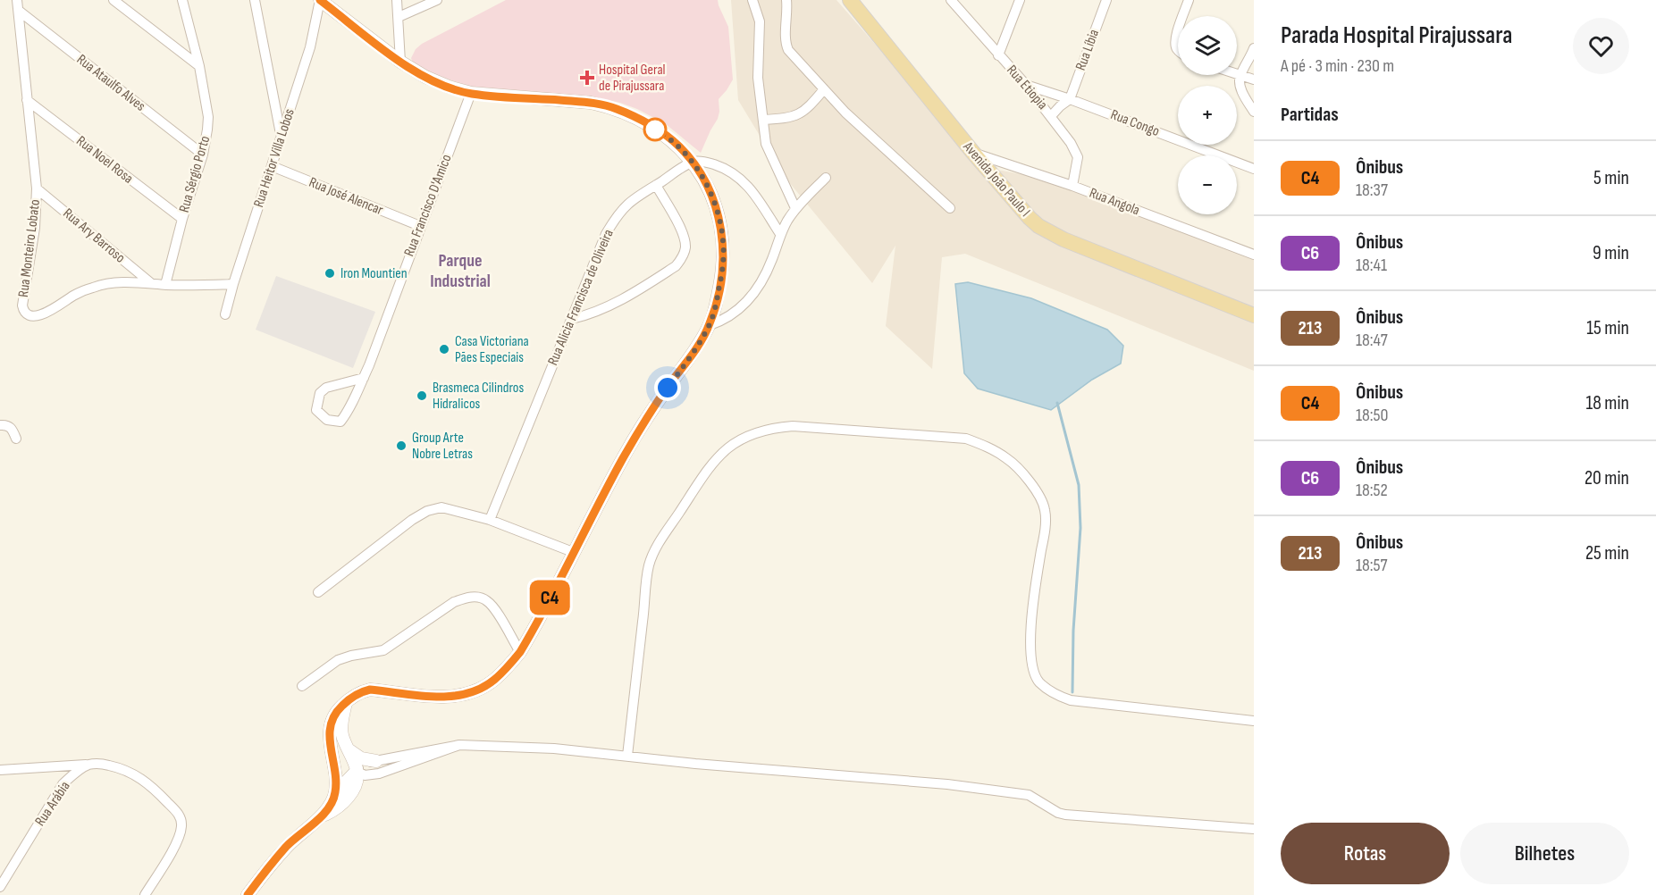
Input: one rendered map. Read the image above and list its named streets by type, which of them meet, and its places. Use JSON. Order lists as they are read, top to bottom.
{
  "streets": {
    "main road": ["Avenida João Paulo I"],
    "street": [
      "Rua Líbia",
      "Rua Ataulfo Alves",
      "Rua Etiopia",
      "Rua Congo",
      "Rua Heitor Villa Lobos",
      "Rua Noel Rosa",
      "Rua Sérgio Porto",
      "Rua José Alencar",
      "Rua Angola",
      "Rua Francisco D'Amico",
      "Rua Ary Barroso",
      "Rua Monteiro Lobato",
      "Rua Alicia Francisca de Oliveira",
      "Rua Arábia"
    ]
  },
  "crossings": [
    ["Rua Líbia", "Rua Congo"],
    ["Rua Ataulfo Alves", "Rua Sérgio Porto"],
    ["Rua Ataulfo Alves", "Rua Monteiro Lobato"],
    ["Rua Etiopia", "Rua Congo"],
    ["Rua Etiopia", "Rua Angola"],
    ["Rua Heitor Villa Lobos", "Rua José Alencar"],
    ["Rua Heitor Villa Lobos", "Rua Monteiro Lobato"],
    ["Rua Noel Rosa", "Rua Sérgio Porto"],
    ["Rua Noel Rosa", "Rua Monteiro Lobato"],
    ["Rua Sérgio Porto", "Rua Monteiro Lobato"],
    ["Avenida João Paulo I", "Rua Angola"],
    ["Rua José Alencar", "Rua Francisco D'Amico"],
    ["Rua Ary Barroso", "Rua Monteiro Lobato"]
  ],
  "districts": ["Parque Industrial"],
  "places": {
    "health": ["Hospital Geral de Pirajussara"],
    "other": [
      "Iron Mountien",
      "Casa Victoriana Pães Especiais",
      "Brasmeca Cilindros Hidralicos",
      "Group Arte Nobre Letras"
    ]
  },
  "lines": ["bus line C4"],
  "page": {
    "on_map": "C4",
    "heading": [
      ["Parada Hospital Pirajussara", "A pé · 3 min · 230 m"],
      "Partidas"
    ],
    "map_buttons": ["+", "−"],
    "list": [
      {
        "mark": "C4",
        "name": "Ônibus",
        "note": "18:37",
        "value": "5 min"
      },
      {
        "mark": "C6",
        "name": "Ônibus",
        "note": "18:41",
        "value": "9 min"
      },
      {
        "mark": "213",
        "name": "Ônibus",
        "note": "18:47",
        "value": "15 min"
      },
      {
        "mark": "C4",
        "name": "Ônibus",
        "note": "18:50",
        "value": "18 min"
      },
      {
        "mark": "C6",
        "name": "Ônibus",
        "note": "18:52",
        "value": "20 min"
      },
      {
        "mark": "213",
        "name": "Ônibus",
        "note": "18:57",
        "value": "25 min"
      }
    ],
    "buttons": ["Rotas", "Bilhetes"]
  }
}
